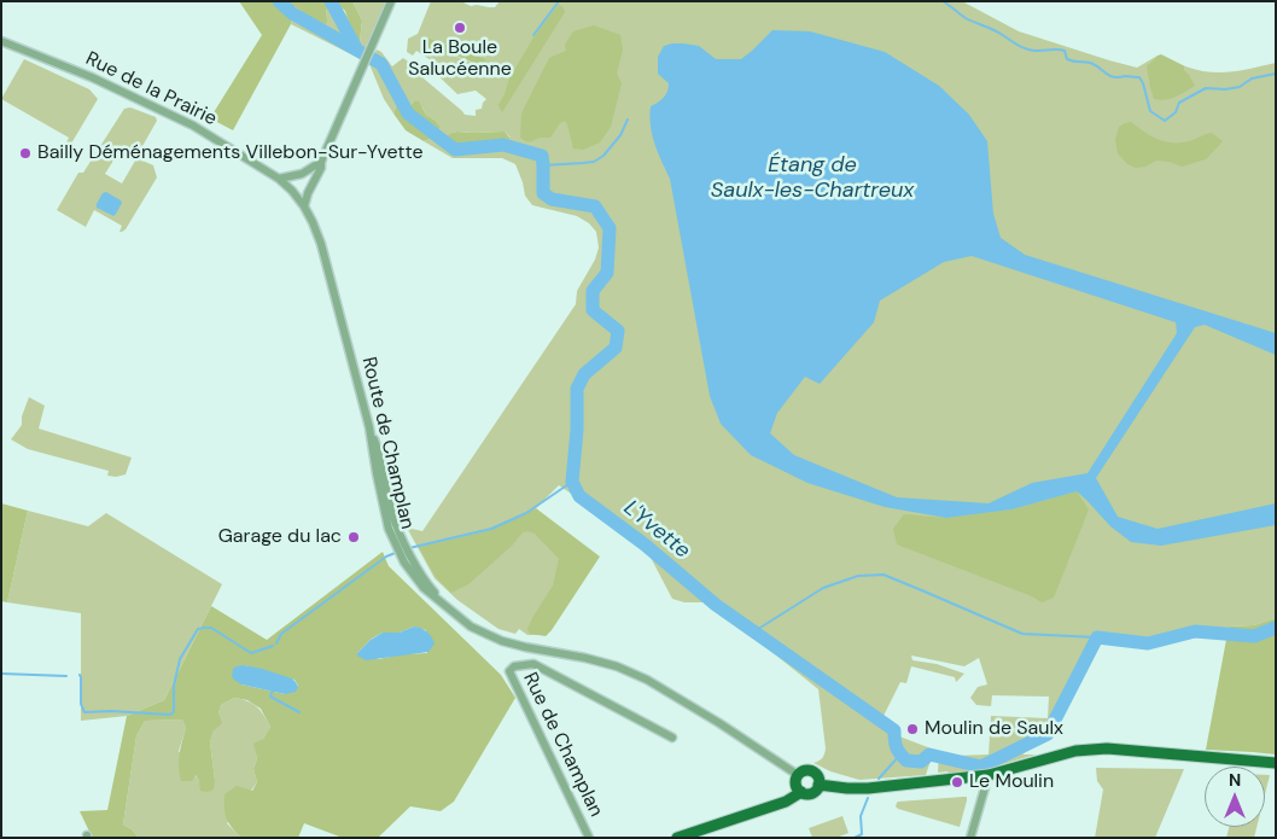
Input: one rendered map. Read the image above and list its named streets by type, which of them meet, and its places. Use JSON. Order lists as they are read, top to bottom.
{
  "streets": {
    "street": ["Rue de la Prairie", "Route de Champlan", "Rue de Champlan"]
  },
  "crossings": [
    ["Rue de la Prairie", "Route de Champlan"]
  ],
  "water": ["Étang de Saulx-les-Chartreux", "L'Yvette"],
  "places": [
    "La Boule Salucéenne",
    "Bailly Déménagements Villebon-Sur-Yvette",
    "Garage du lac",
    "Moulin de Saulx",
    "Le Moulin"
  ],
  "north": "top"
}
